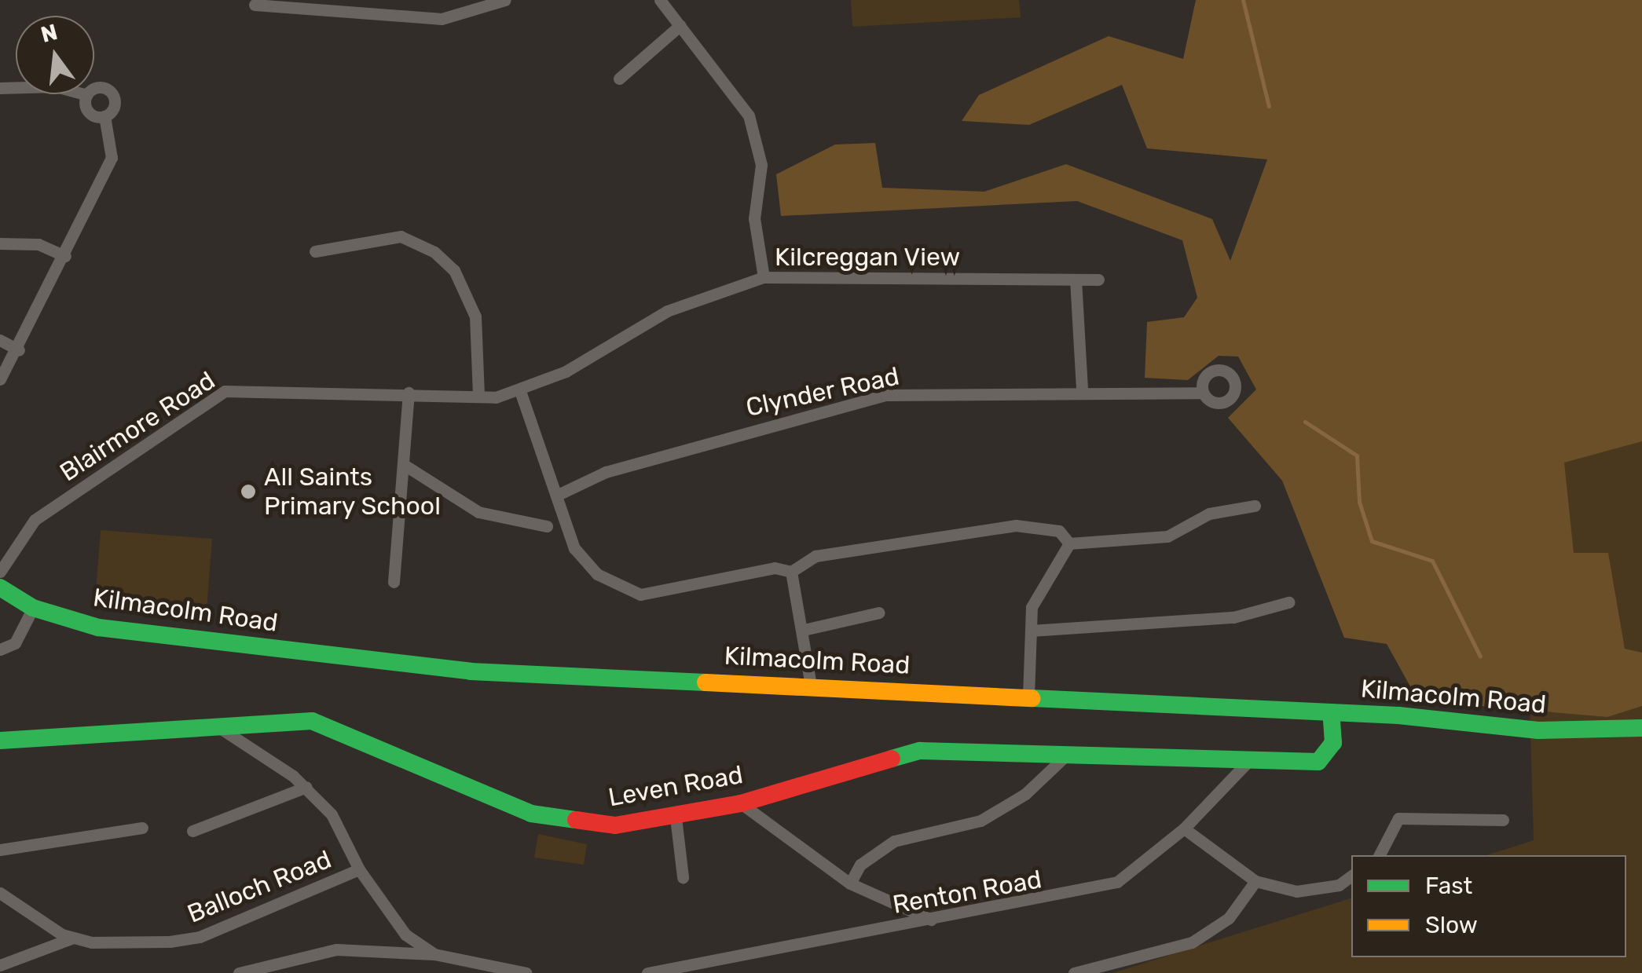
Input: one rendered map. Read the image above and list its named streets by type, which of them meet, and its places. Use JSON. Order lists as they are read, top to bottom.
{
  "streets": {
    "main road": ["Kilmacolm Road", "Leven Road"],
    "street": [
      "Kilcreggan View",
      "Clynder Road",
      "Blairmore Road",
      "Balloch Road",
      "Renton Road"
    ]
  },
  "crossings": [
    ["Kilcreggan View", "Blairmore Road"],
    ["Kilmacolm Road", "Leven Road"],
    ["Leven Road", "Renton Road"]
  ],
  "places": ["All Saints Primary School"],
  "legend": ["Fast", "Slow"],
  "north": "top"
}
